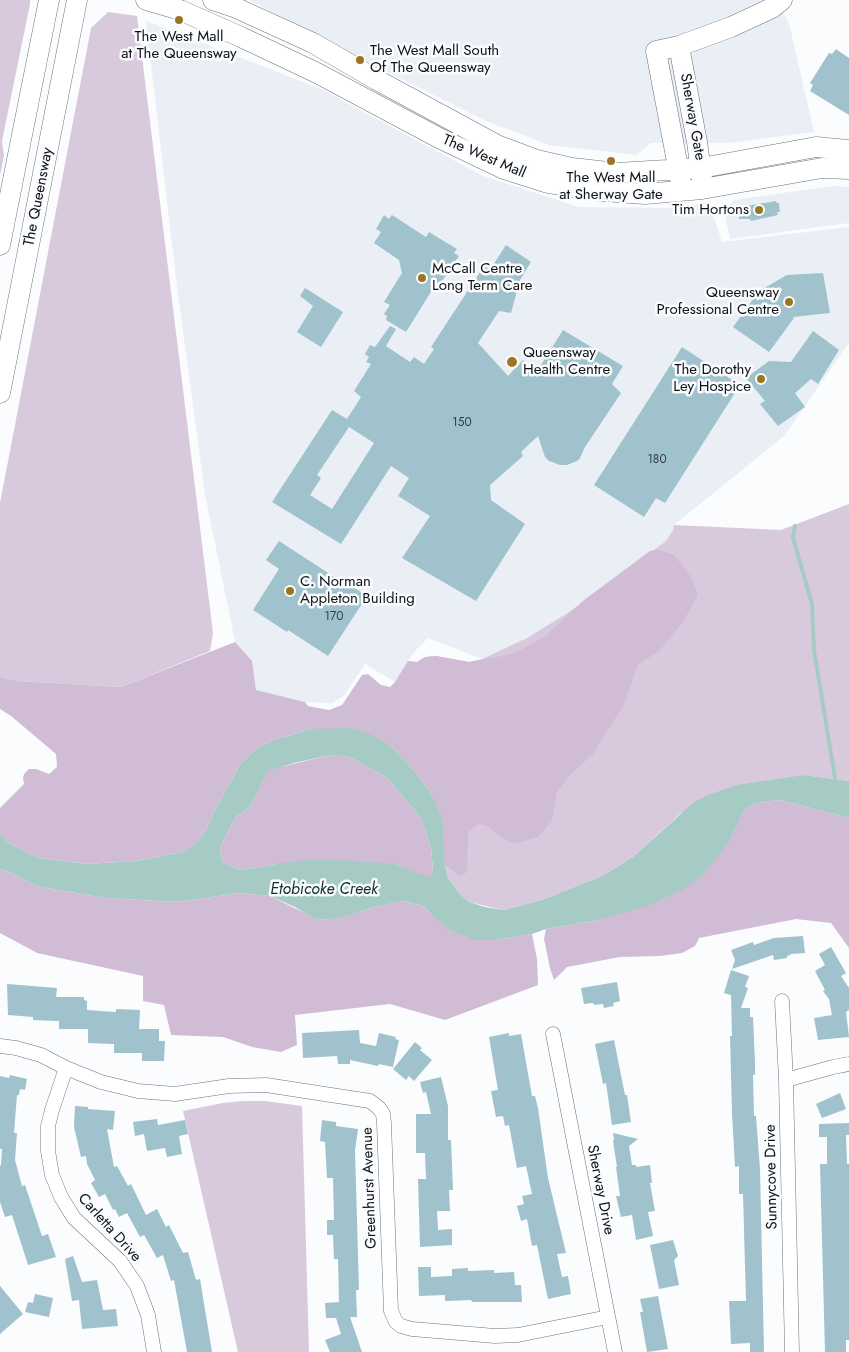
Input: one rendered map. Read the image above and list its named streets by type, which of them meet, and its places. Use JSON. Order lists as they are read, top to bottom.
{
  "streets": {
    "main road": ["Sherway Gate", "The West Mall", "The Queensway"],
    "street": [
      "Sunnycove Drive",
      "Greenhurst Avenue",
      "Sherway Drive",
      "Carletta Drive"
    ]
  },
  "crossings": [
    ["Sherway Gate", "The West Mall"],
    ["Greenhurst Avenue", "Sherway Drive"],
    ["Greenhurst Avenue", "Carletta Drive"]
  ],
  "water": ["Etobicoke Creek"],
  "places": [
    "The West Mall at The Queensway",
    "The West Mall South Of The Queensway",
    "The West Mall at Sherway Gate",
    "Tim Hortons",
    "McCall Centre Long Term Care",
    "Queensway Professional Centre",
    "Queensway Health Centre",
    "The Dorothy Ley Hospice",
    "C. Norman Appleton Building"
  ],
  "house_numbers": ["150", "180", "170"]
}
